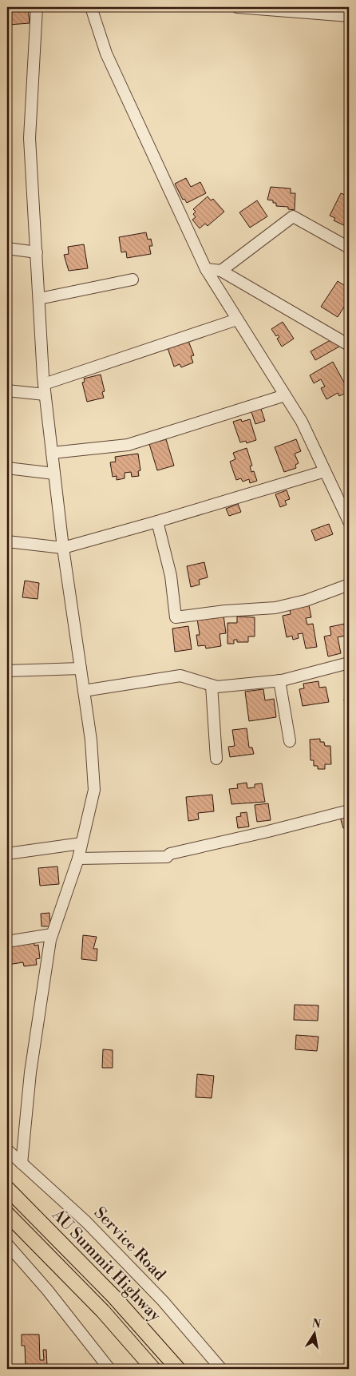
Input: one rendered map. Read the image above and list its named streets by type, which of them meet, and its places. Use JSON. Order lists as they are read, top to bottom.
{
  "streets": {
    "main road": ["AU Summit Highway"],
    "street": ["Service Road"]
  },
  "north": "top"
}
